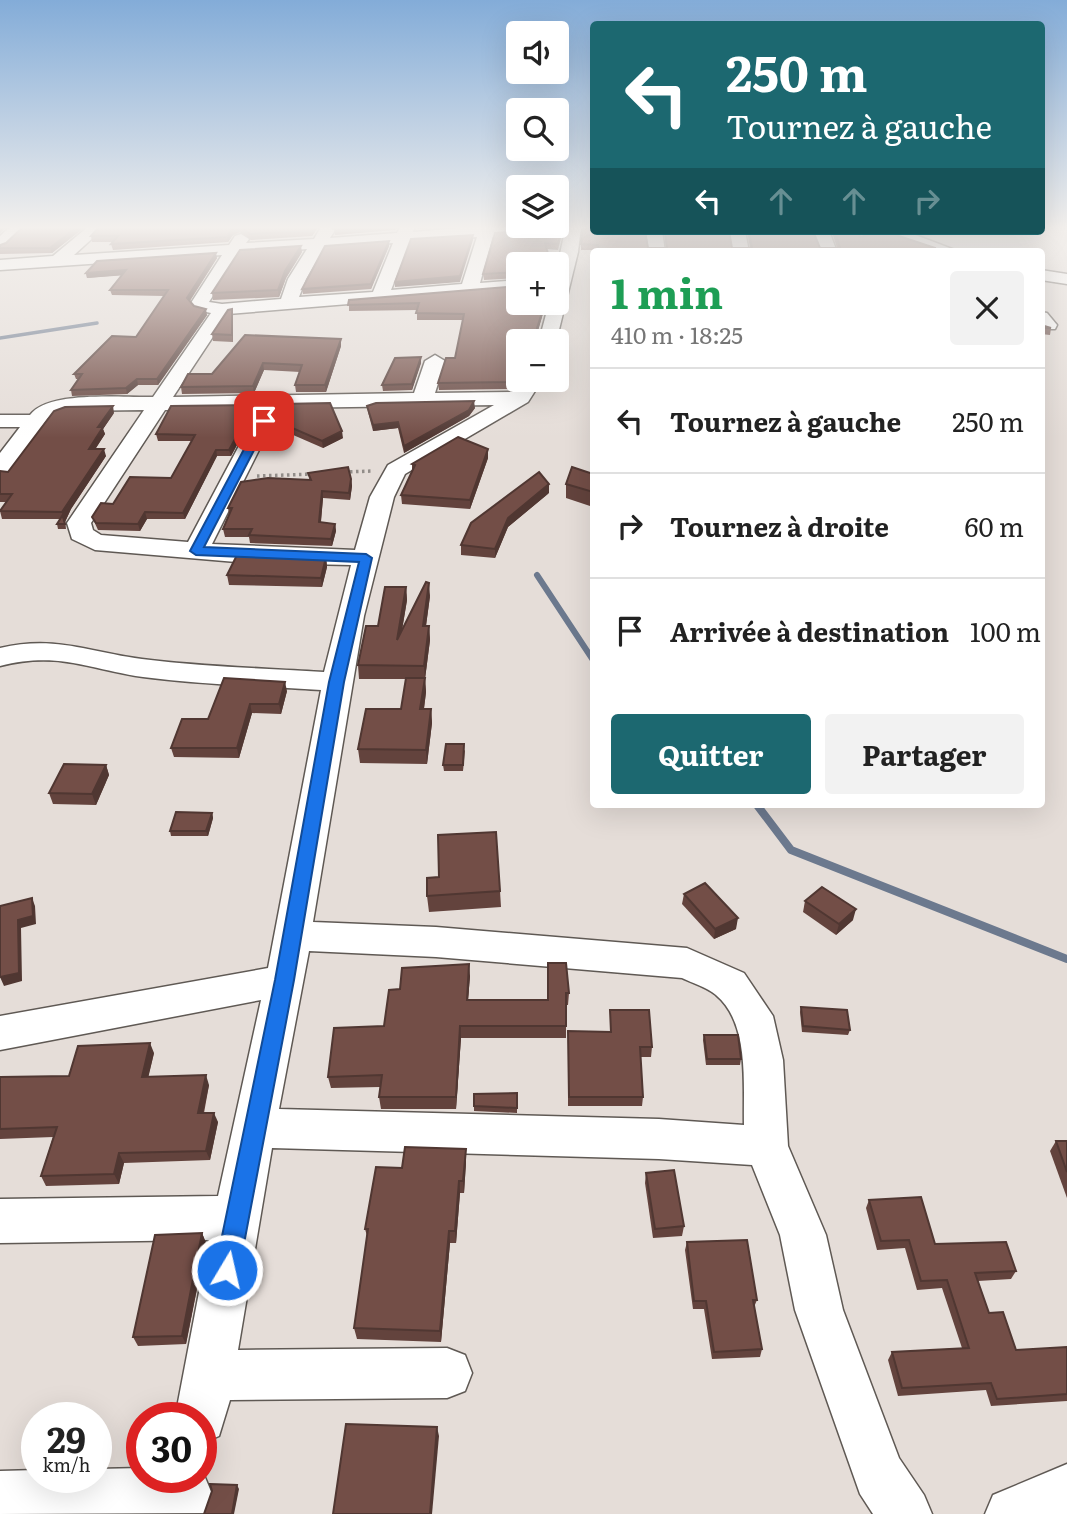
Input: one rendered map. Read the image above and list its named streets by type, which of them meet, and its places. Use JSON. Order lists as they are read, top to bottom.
{
  "page": {
    "map_buttons": ["+", "−"],
    "turn": ["250 m", "Tournez à gauche"],
    "heading": ["1 min", "410 m · 18:25"],
    "list": [
      {
        "name": "Tournez à gauche",
        "value": "250 m"
      },
      {
        "name": "Tournez à droite",
        "value": "60 m"
      },
      {
        "name": "Arrivée à destination",
        "value": "100 m"
      }
    ],
    "buttons": ["Quitter", "Partager"],
    "speed": "29 km/h",
    "limit": "30"
  }
}
